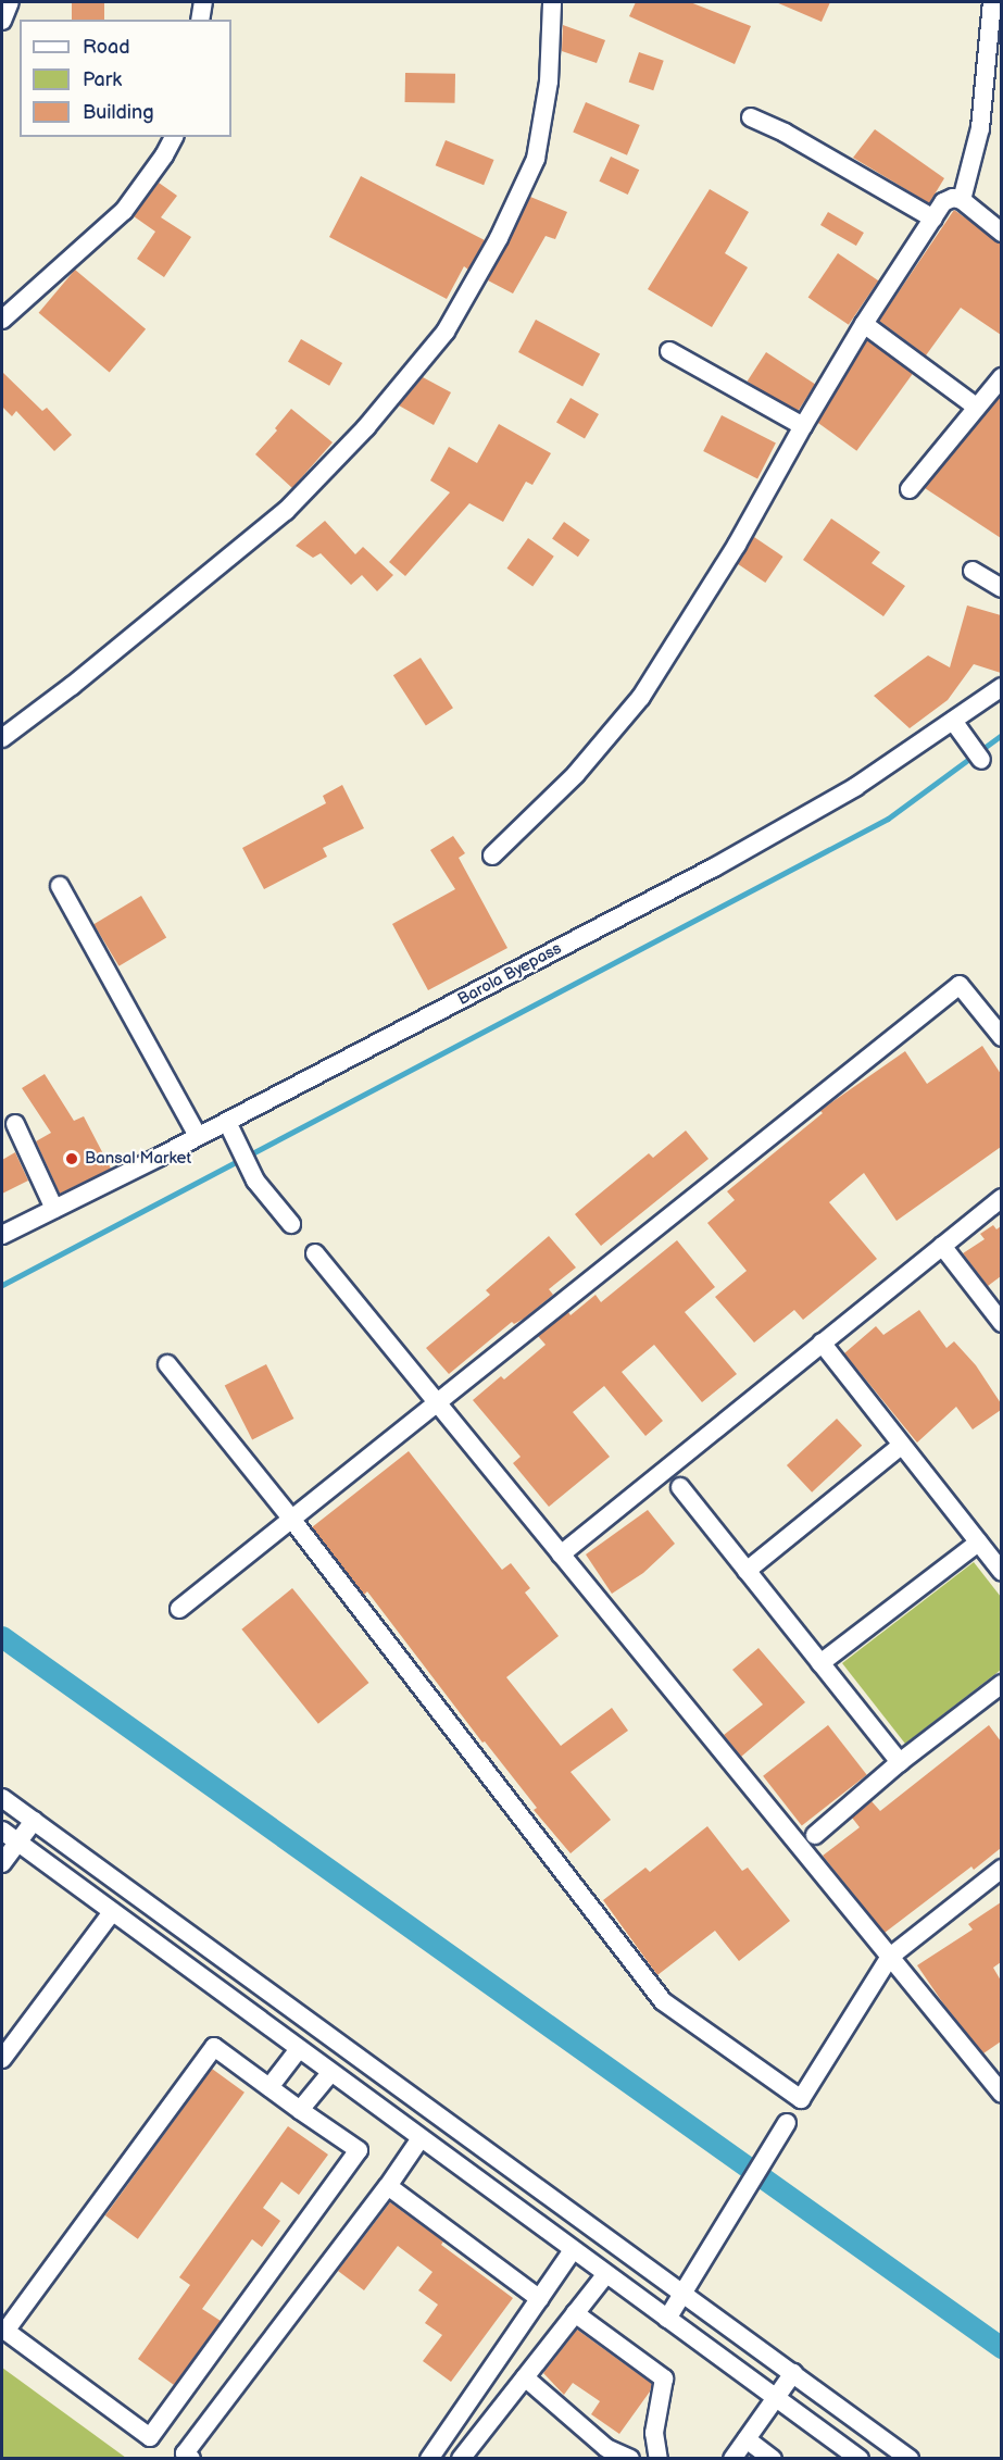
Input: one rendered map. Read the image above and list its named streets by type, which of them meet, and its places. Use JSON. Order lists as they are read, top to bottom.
{
  "streets": {
    "street": ["Barola Byepass"]
  },
  "places": ["Bansal Market"],
  "legend": ["Road", "Park", "Building"]
}
